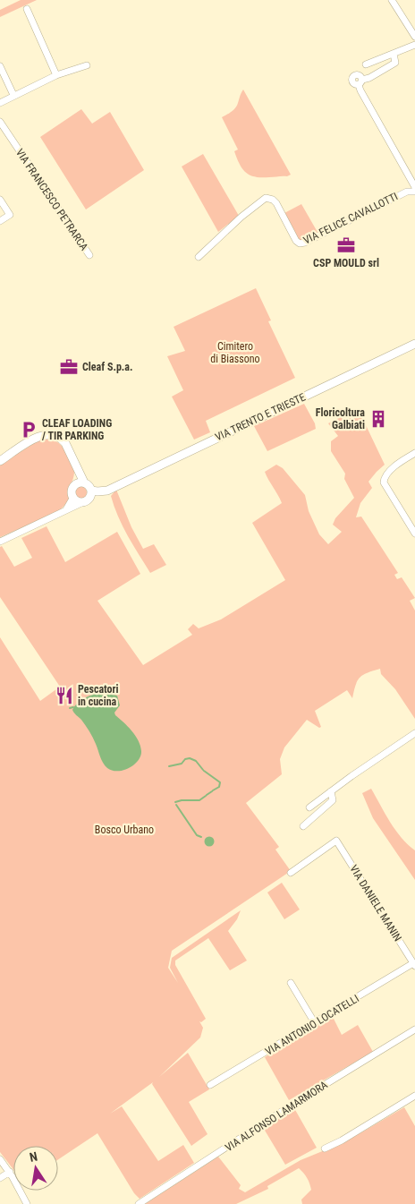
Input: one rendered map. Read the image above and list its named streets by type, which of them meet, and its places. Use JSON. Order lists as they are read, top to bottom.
{
  "streets": {
    "street": [
      "VIA FRANCESCO PETRARCA",
      "VIA FELICE CAVALLOTTI",
      "VIA TRENTO E TRIESTE",
      "VIA DANIELE MANIN",
      "VIA ANTONIO LOCATELLI",
      "VIA ALFONSO LAMARMORA"
    ]
  },
  "crossings": [
    ["VIA DANIELE MANIN", "VIA ANTONIO LOCATELLI"]
  ],
  "parks": ["Cimitero di Biassono", "Bosco Urbano"],
  "places": {
    "office": ["CSP MOULD srl", "Cleaf S.p.a."],
    "building": ["Floricoltura Galbiati"],
    "parking": ["CLEAF LOADING / TIR PARKING"],
    "restaurant": ["Pescatori in cucina"]
  },
  "north": "top"
}
